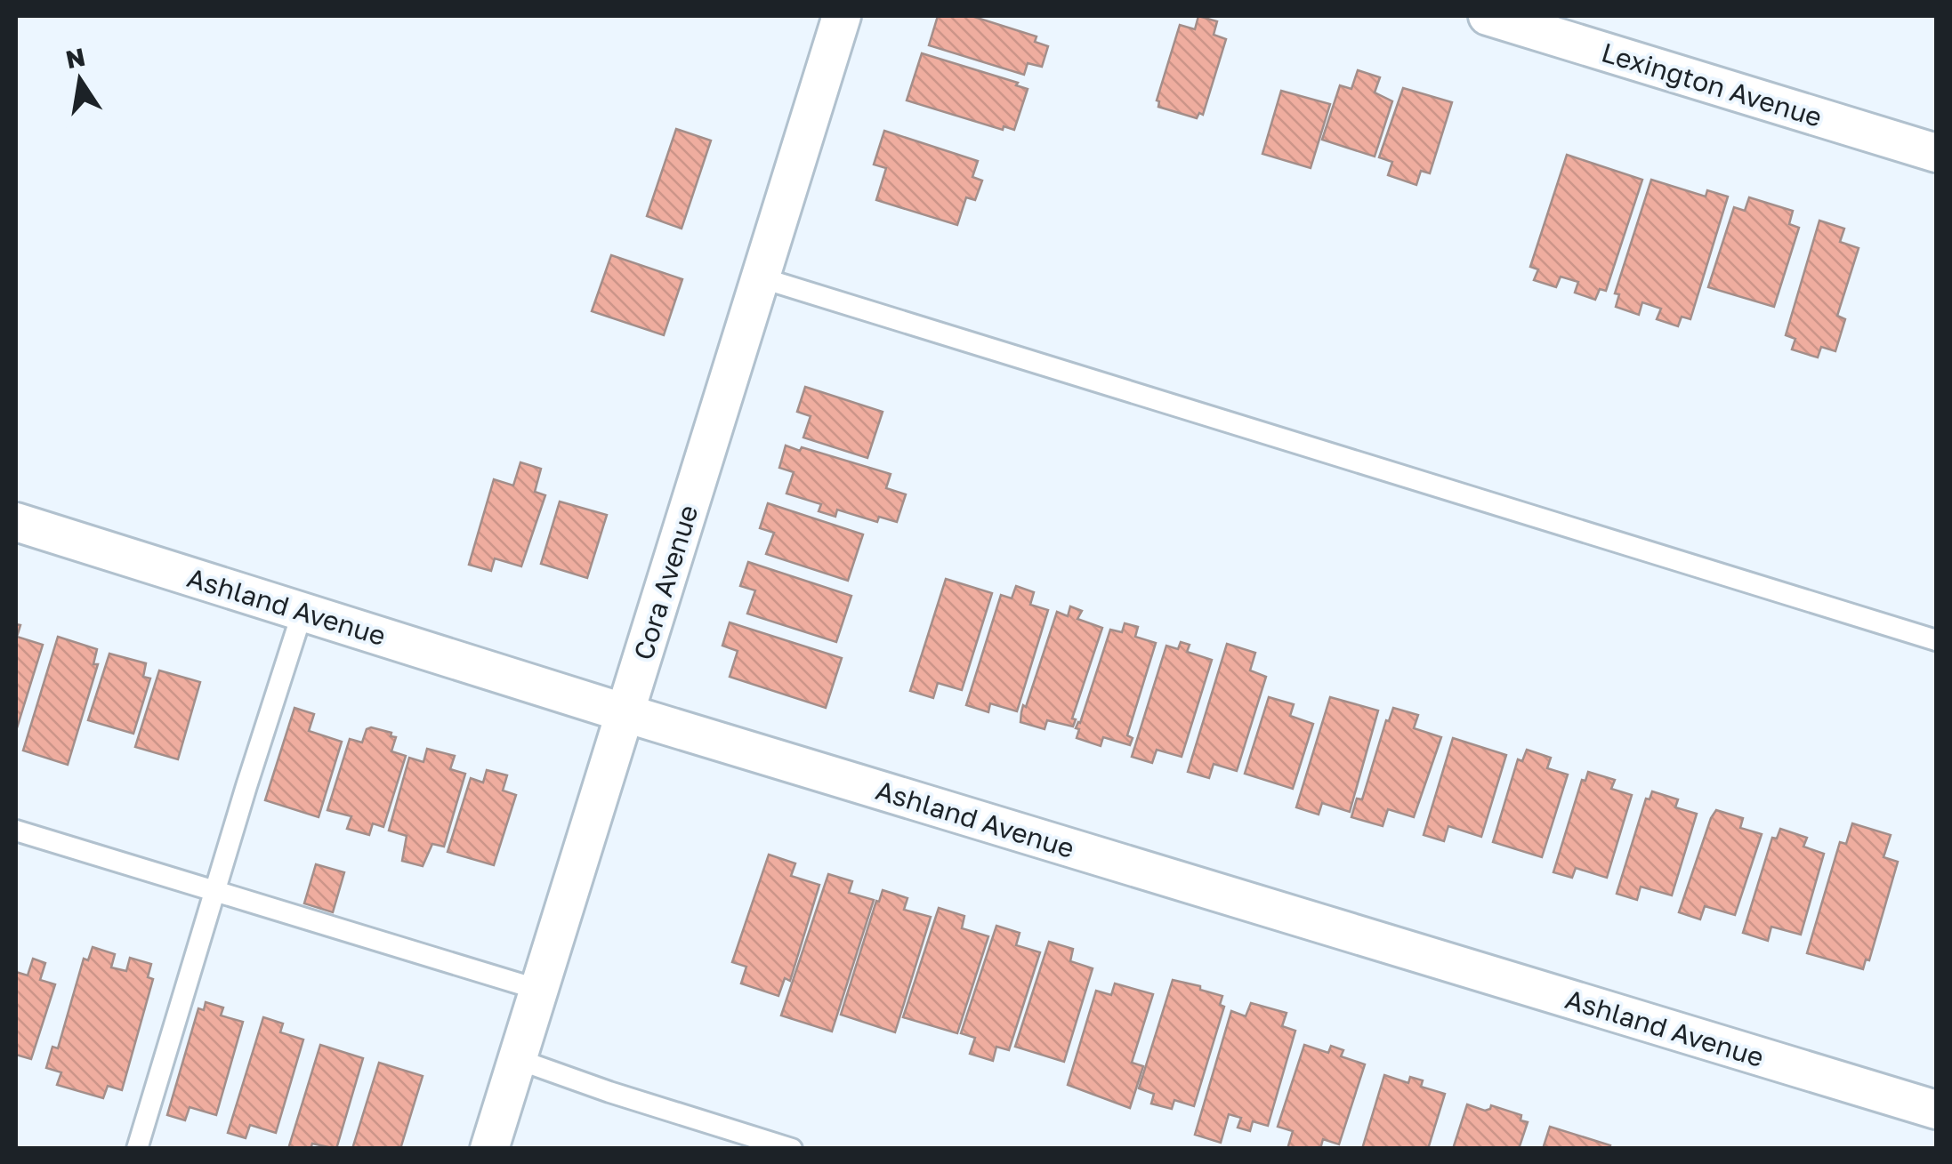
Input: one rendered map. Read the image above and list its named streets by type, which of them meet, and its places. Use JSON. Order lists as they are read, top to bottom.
{
  "streets": {
    "street": ["Lexington Avenue", "Cora Avenue", "Ashland Avenue"]
  },
  "crossings": [
    ["Cora Avenue", "Ashland Avenue"]
  ],
  "north": "top"
}
